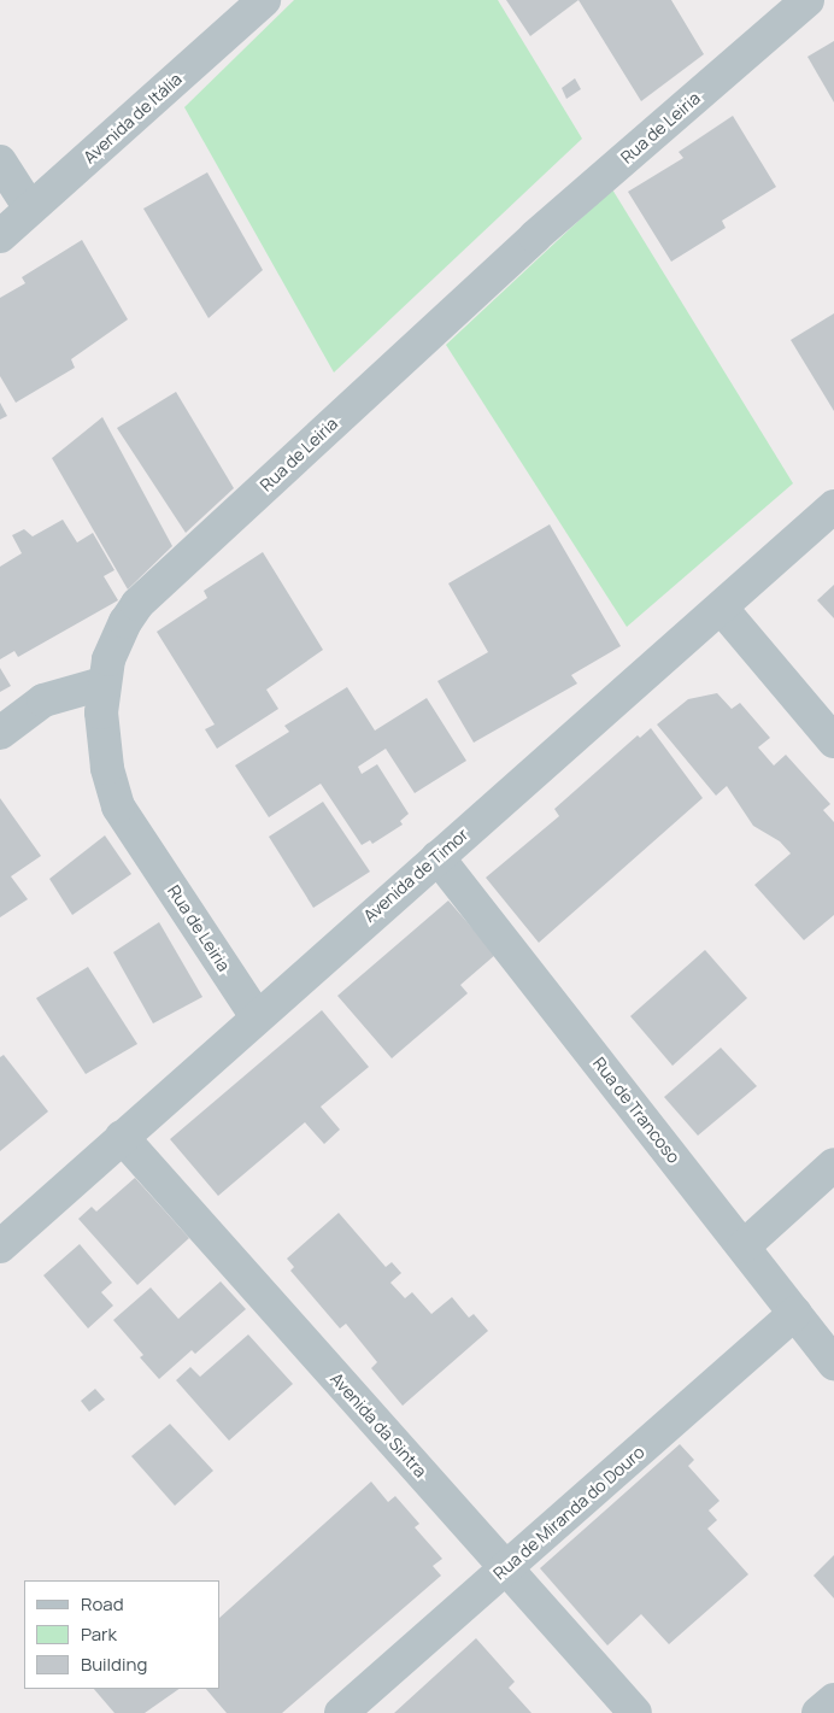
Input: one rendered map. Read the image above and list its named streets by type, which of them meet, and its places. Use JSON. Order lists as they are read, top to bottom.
{
  "streets": {
    "street": [
      "Avenida de Itália",
      "Rua de Leiria",
      "Avenida de Timor",
      "Rua de Trancoso",
      "Avenida da Sintra",
      "Rua de Miranda do Douro"
    ]
  },
  "crossings": [
    ["Rua de Leiria", "Avenida de Timor"],
    ["Avenida de Timor", "Rua de Trancoso"],
    ["Avenida de Timor", "Avenida da Sintra"],
    ["Rua de Trancoso", "Rua de Miranda do Douro"],
    ["Avenida da Sintra", "Rua de Miranda do Douro"]
  ],
  "legend": ["Road", "Park", "Building"]
}
